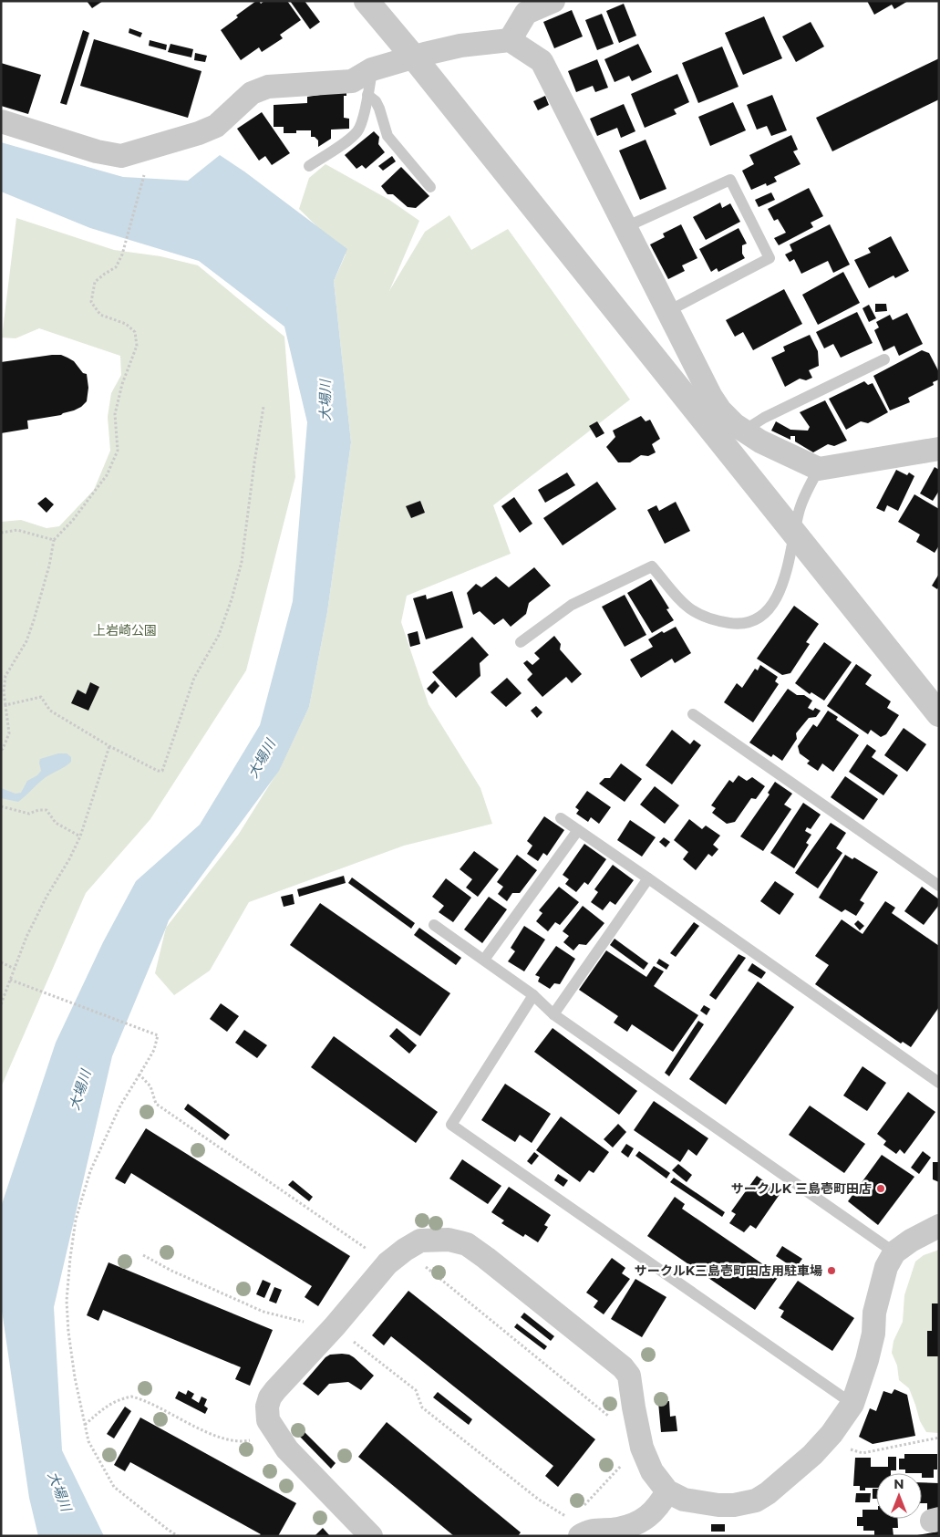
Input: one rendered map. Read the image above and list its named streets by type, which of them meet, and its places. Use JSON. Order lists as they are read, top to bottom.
{
  "water": ["大場川"],
  "parks": ["上岩崎公園"],
  "places": ["サークルK 三島壱町田店", "サークルK三島壱町田店用駐車場"],
  "north": "top"
}
